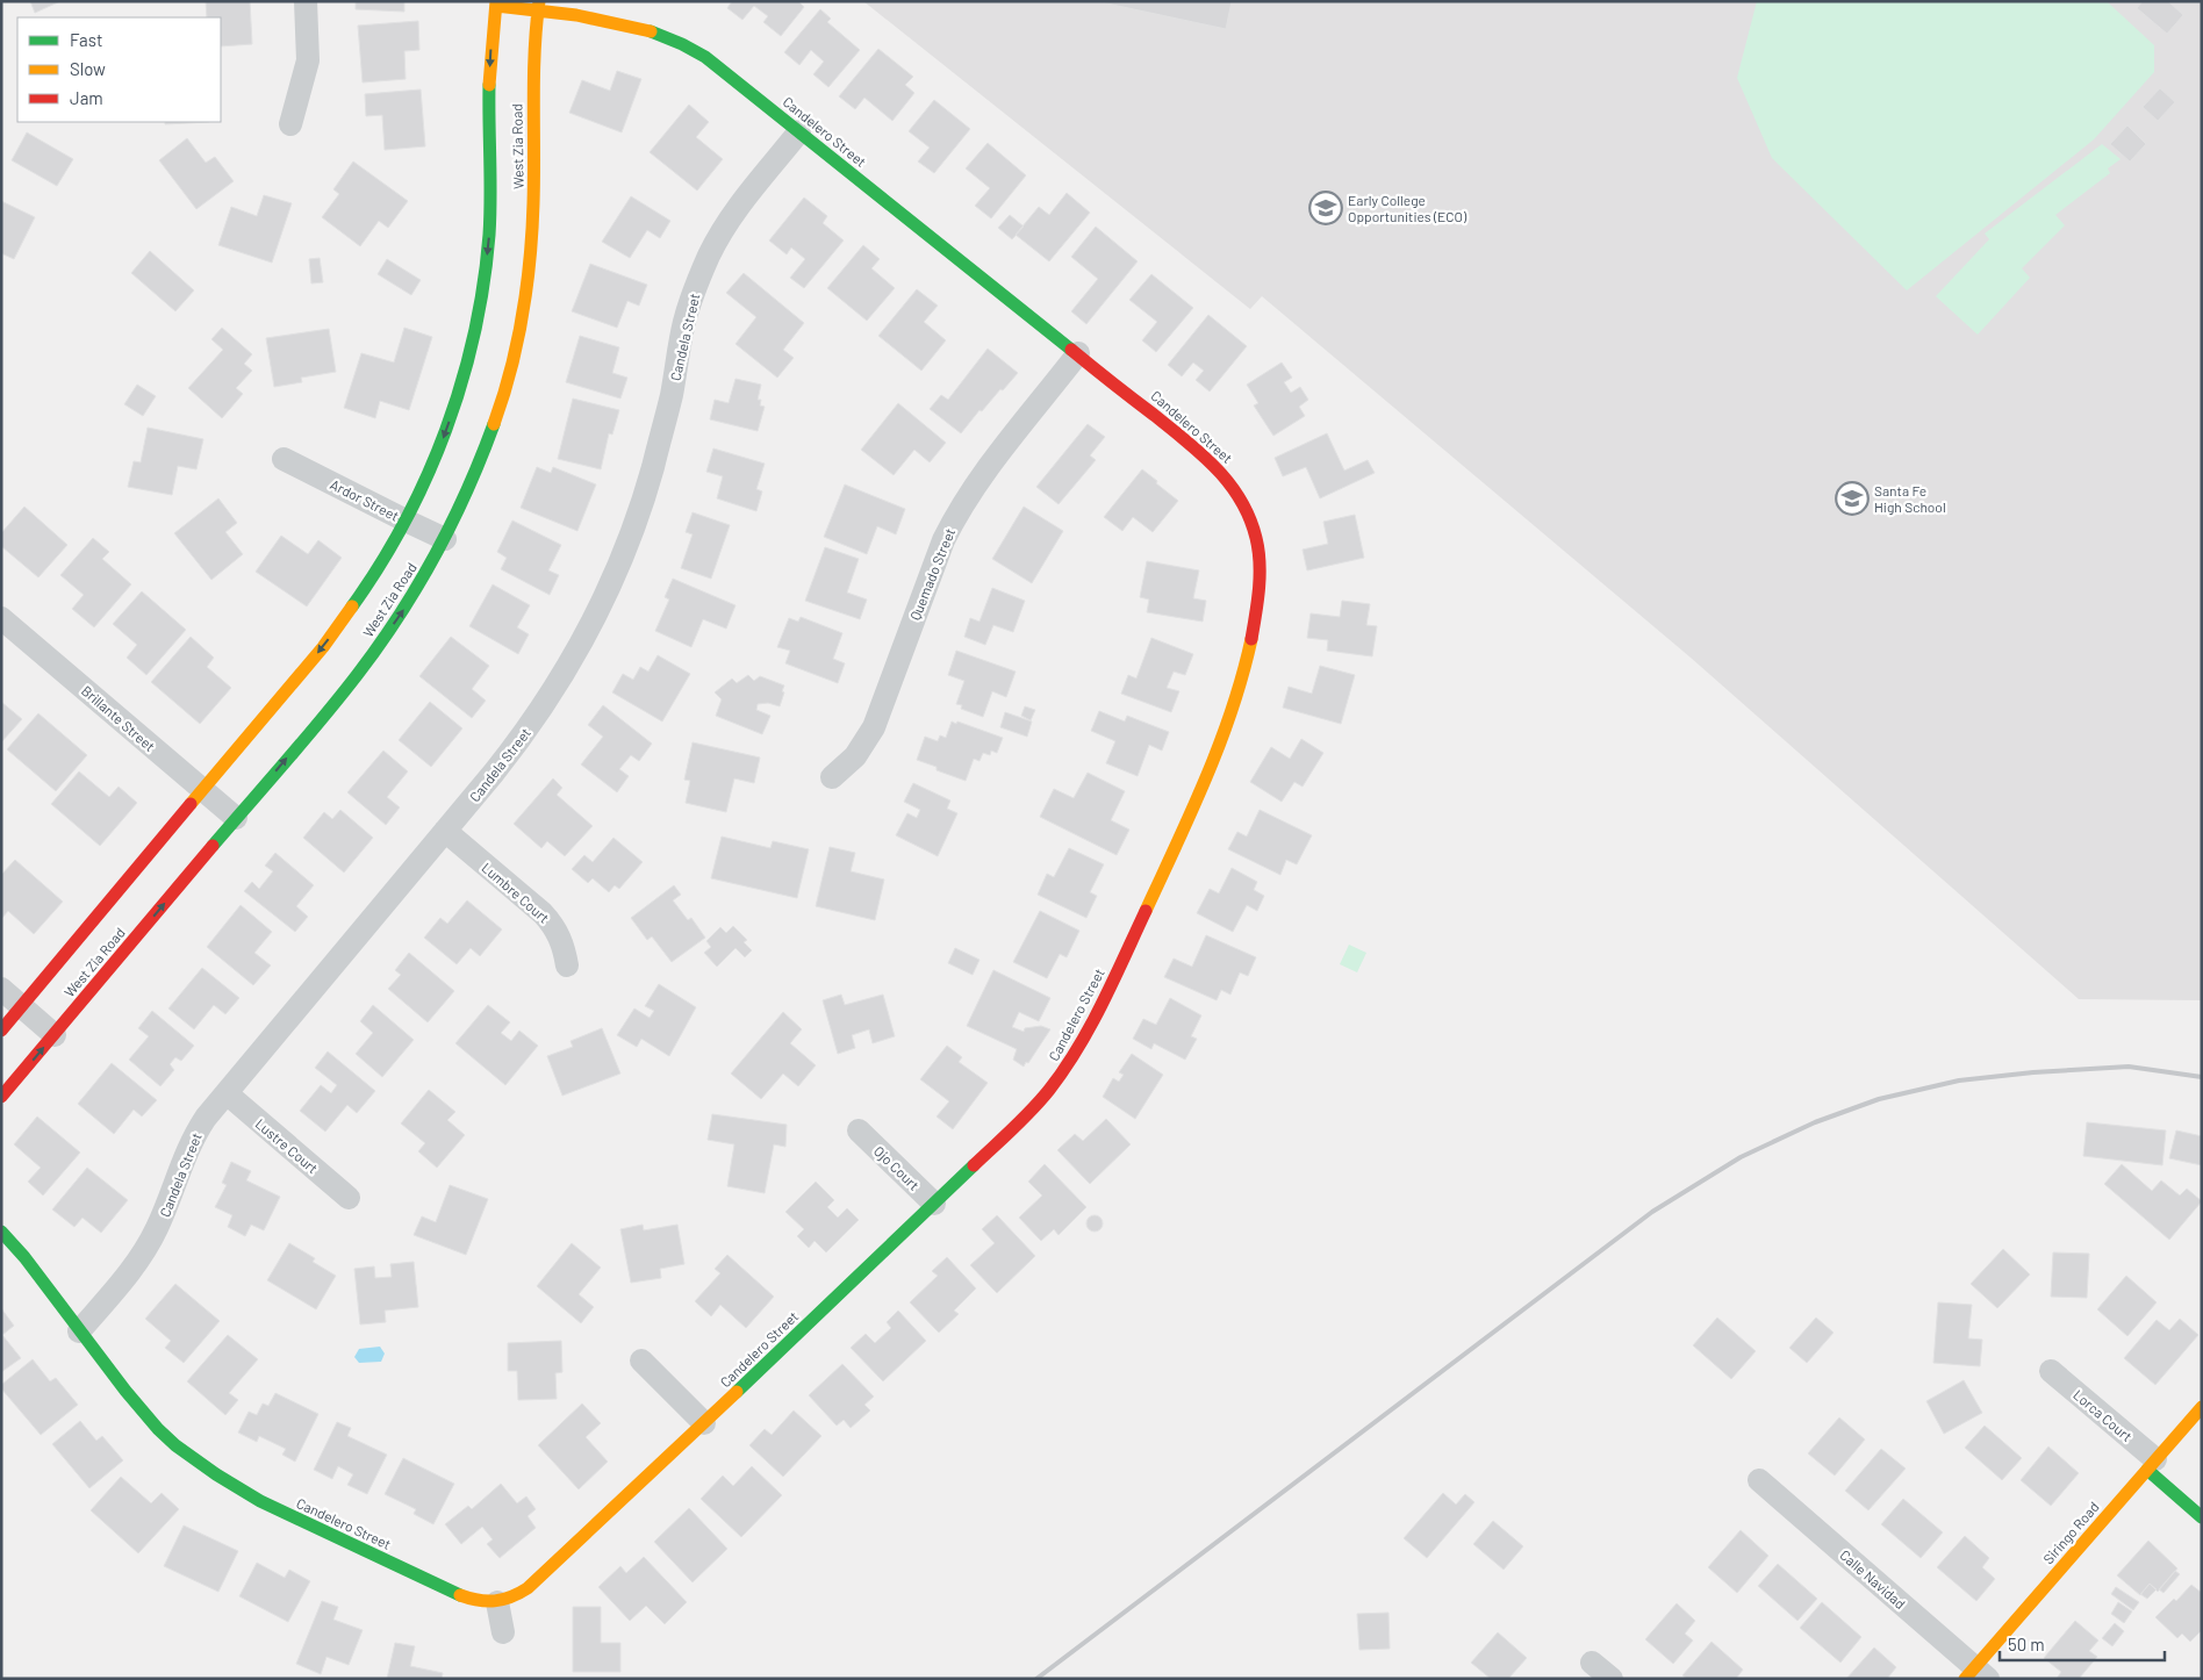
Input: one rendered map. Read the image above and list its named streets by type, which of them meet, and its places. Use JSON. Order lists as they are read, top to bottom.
{
  "streets": {
    "street": [
      "Candelero Street",
      "West Zia Road",
      "Candela Street",
      "Ardor Street",
      "Quemado Street",
      "Brillante Street",
      "Lumbre Court",
      "Lustre Court",
      "Ojo Court",
      "Lorca Court",
      "Siringo Road",
      "Calle Navidad"
    ]
  },
  "crossings": [
    ["Candelero Street", "West Zia Road"],
    ["Candelero Street", "Candela Street"],
    ["Candelero Street", "Quemado Street"],
    ["Candelero Street", "Ojo Court"],
    ["West Zia Road", "Ardor Street"],
    ["West Zia Road", "Brillante Street"],
    ["Candela Street", "Lumbre Court"],
    ["Candela Street", "Lustre Court"],
    ["Lorca Court", "Siringo Road"],
    ["Siringo Road", "Calle Navidad"]
  ],
  "places": {
    "school or university": ["Early College Opportunities (ECO)", "Santa Fe High School"]
  },
  "legend": ["Fast", "Slow", "Jam"],
  "scale_bar": "50 m"
}
